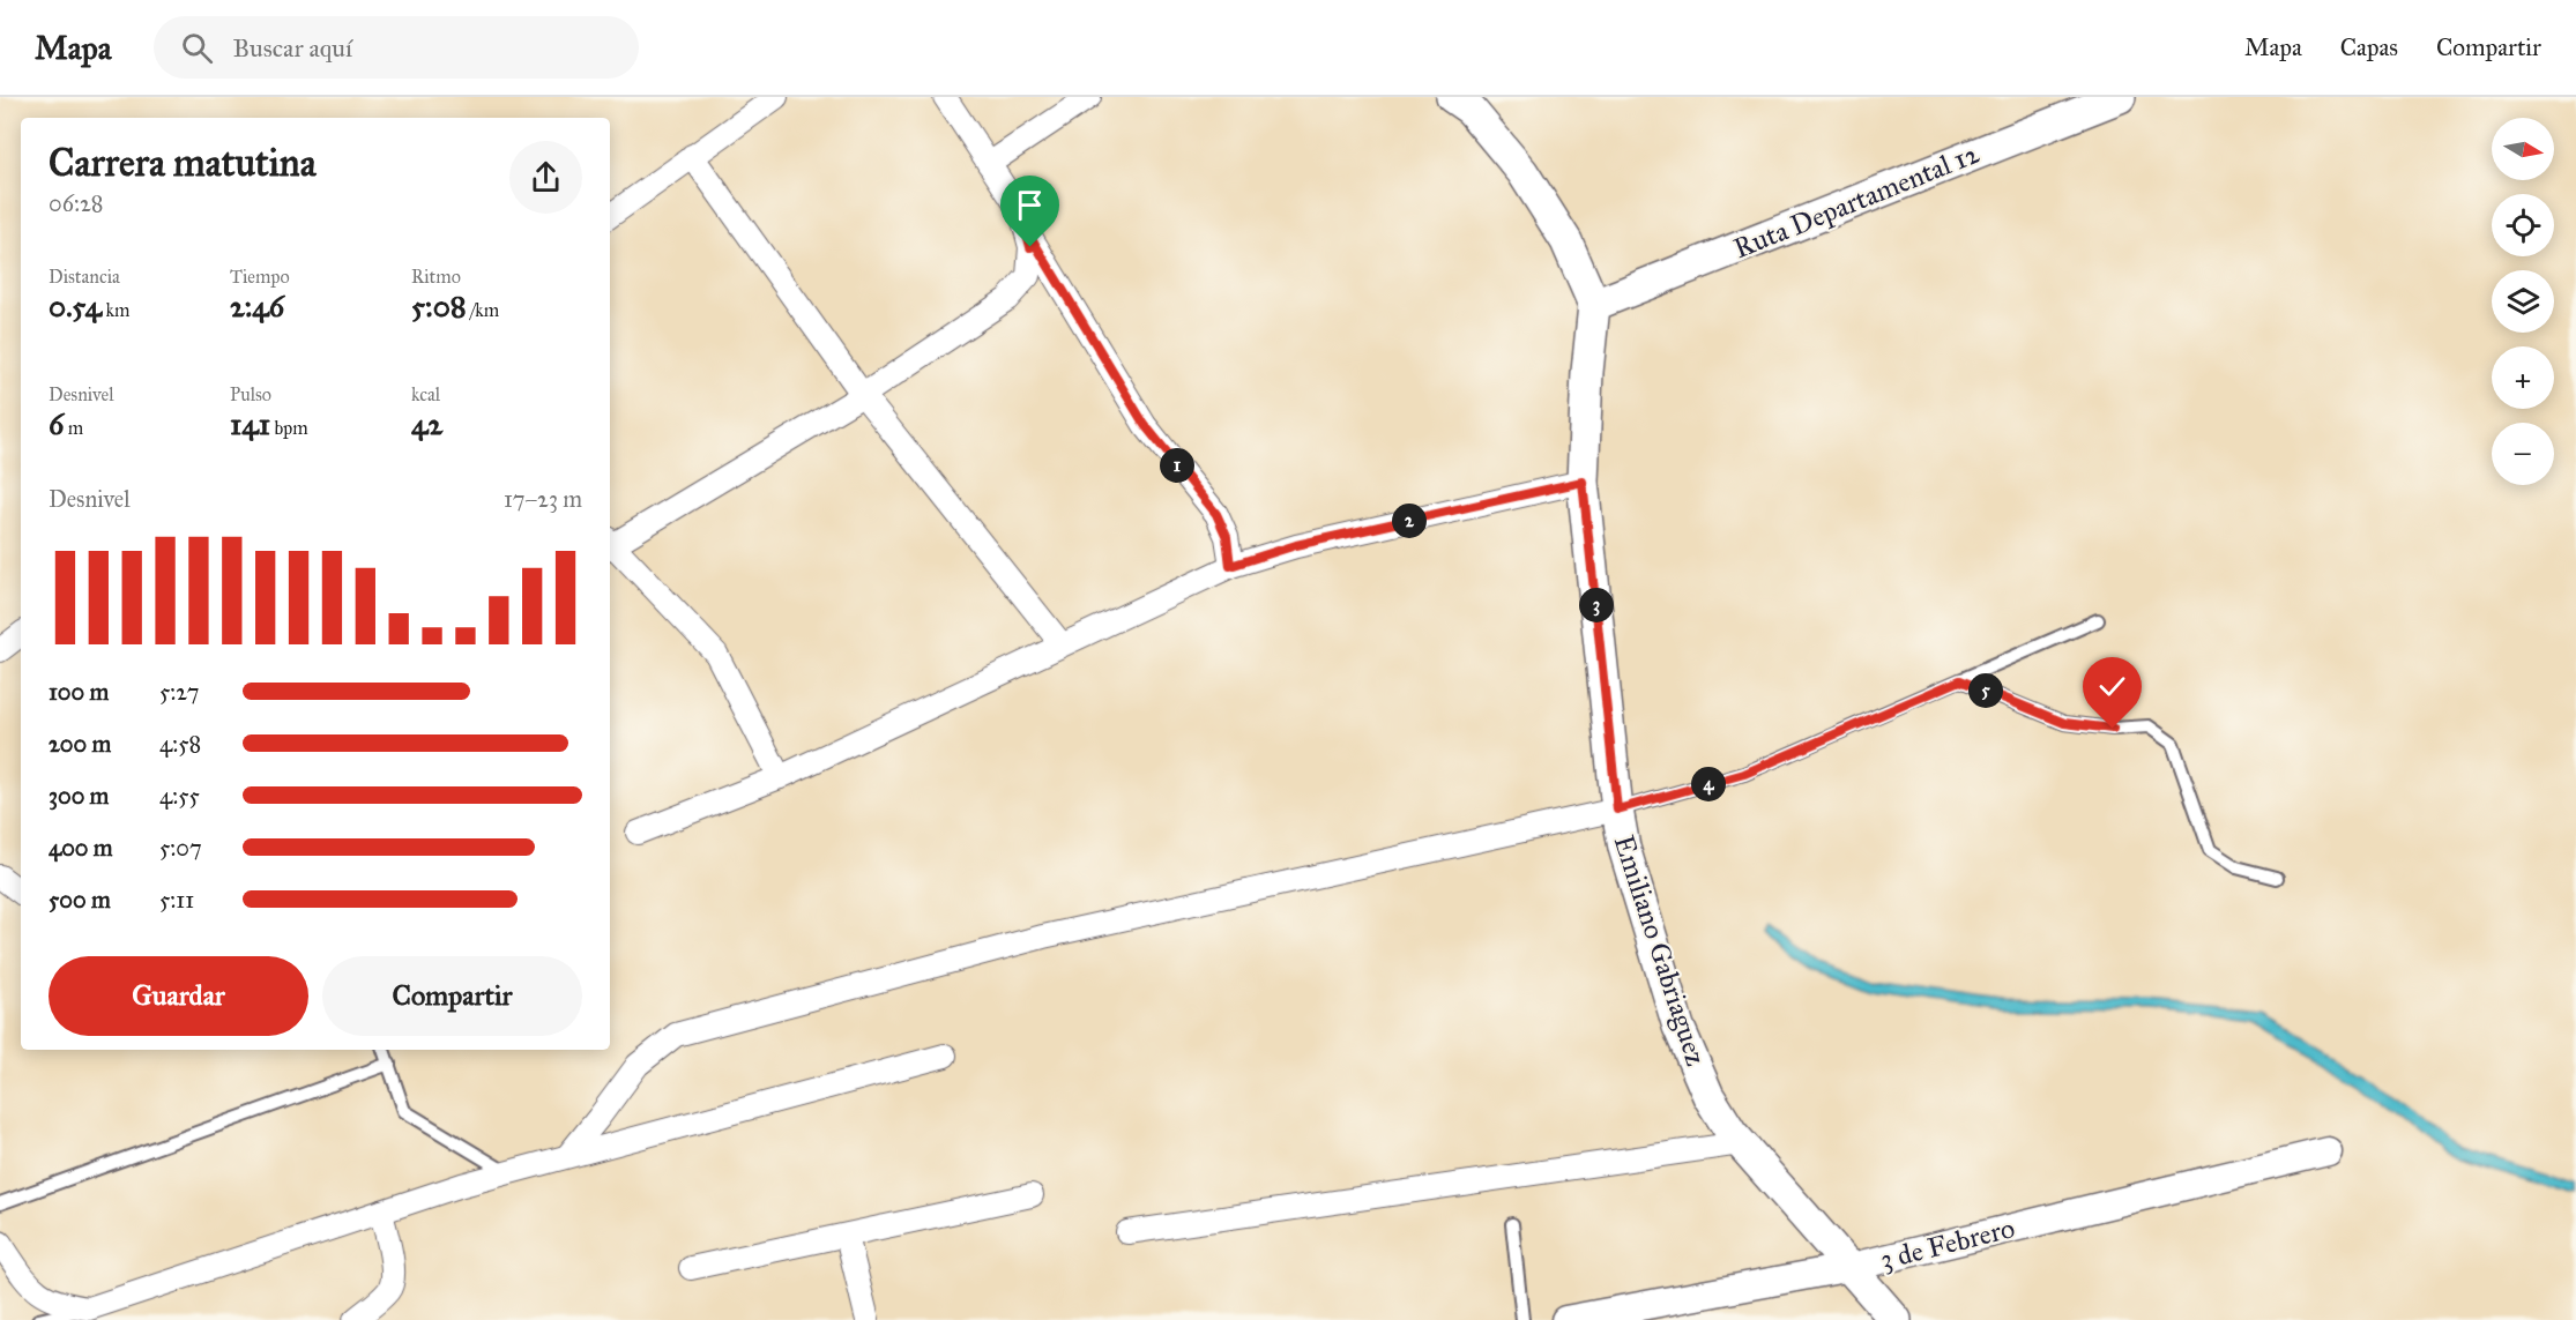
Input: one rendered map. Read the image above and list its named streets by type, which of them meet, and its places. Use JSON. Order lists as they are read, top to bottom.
{
  "streets": {
    "main road": ["Ruta Departamental 12", "Emiliano Gabriaguez"],
    "street": ["3 de Febrero"]
  },
  "crossings": [
    ["Ruta Departamental 12", "Emiliano Gabriaguez"],
    ["Emiliano Gabriaguez", "3 de Febrero"]
  ],
  "north": "right",
  "page": {
    "header": "Mapa",
    "search": "Buscar aquí",
    "nav": ["Mapa", "Capas", "Compartir"],
    "map_buttons": ["+", "−"],
    "heading": ["Carrera matutina", "06:28"],
    "stats": [
      ["Distancia", "0.54 km"],
      ["Tiempo", "2:46"],
      ["Ritmo", "5:08 /km"],
      ["Desnivel", "6 m"],
      ["Pulso", "141 bpm"],
      ["kcal", "42"]
    ],
    "pins": [
      "1",
      "2",
      "3",
      "5",
      "4"
    ],
    "chart": ["Desnivel", "17–23 m"],
    "list": [
      {
        "name": "100 m",
        "note": "5:27"
      },
      {
        "name": "200 m",
        "note": "4:58"
      },
      {
        "name": "300 m",
        "note": "4:55"
      },
      {
        "name": "400 m",
        "note": "5:07"
      },
      {
        "name": "500 m",
        "note": "5:11"
      }
    ],
    "buttons": ["Guardar", "Compartir"]
  }
}
